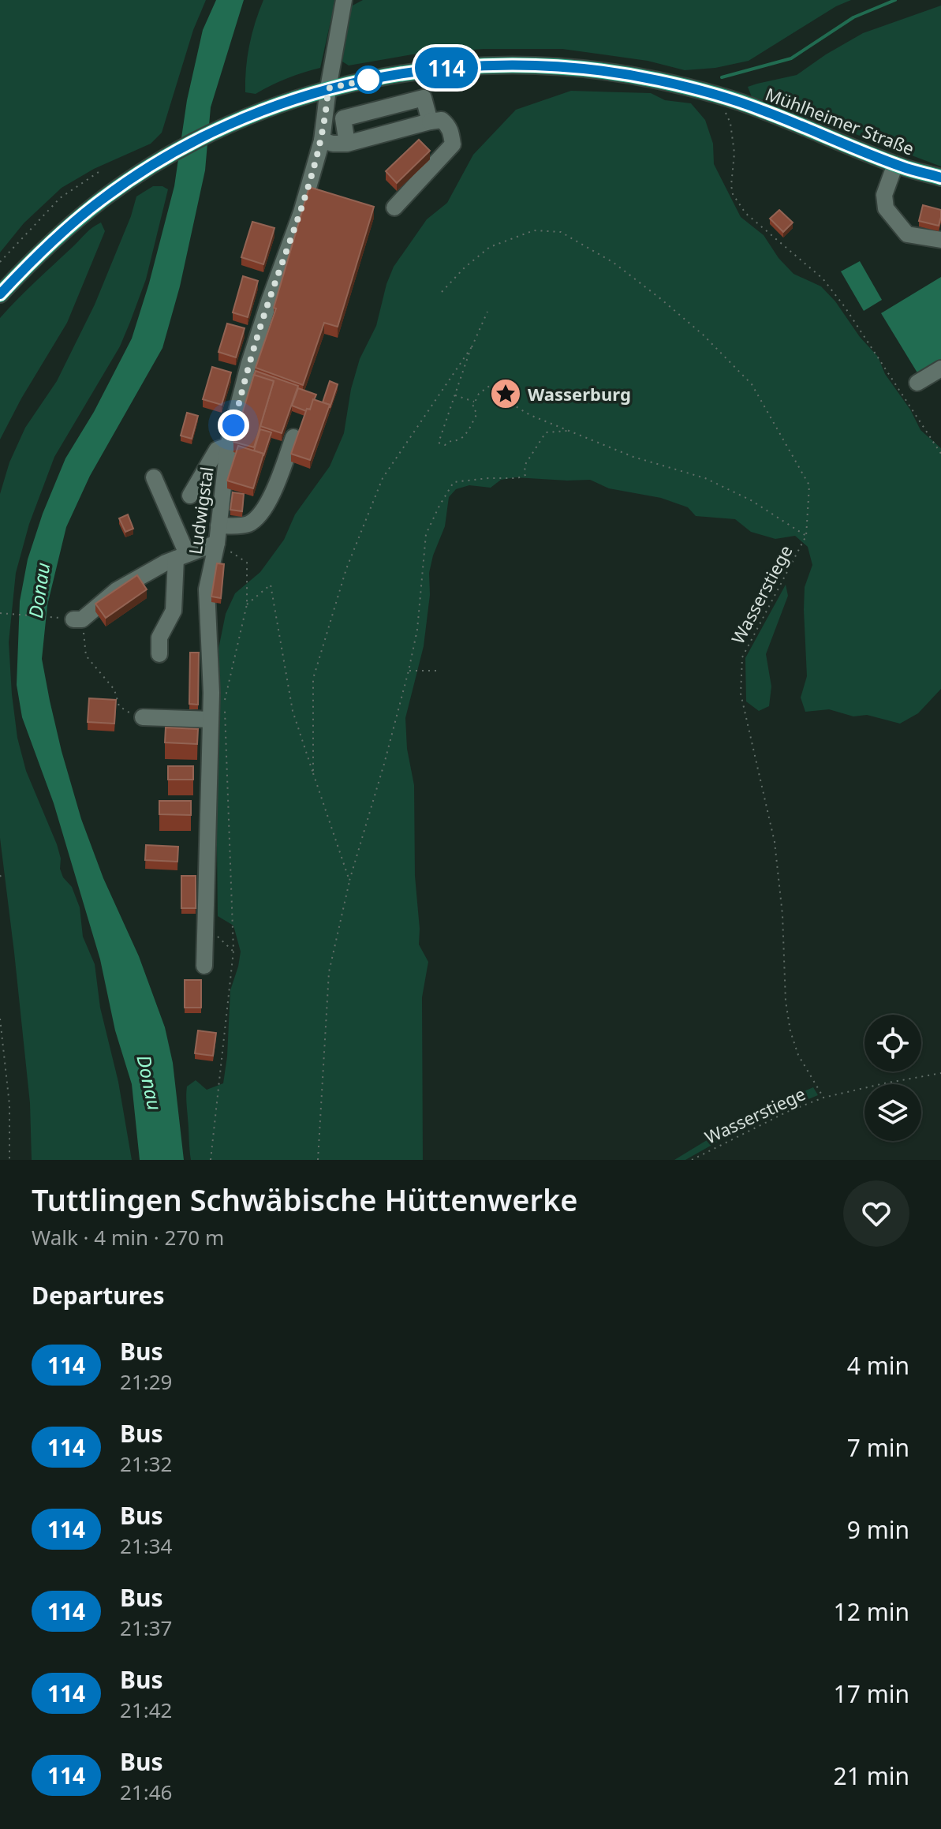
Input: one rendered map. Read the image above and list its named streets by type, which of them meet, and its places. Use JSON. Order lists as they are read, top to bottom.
{
  "streets": {
    "main road": ["Mühlheimer Straße"],
    "street": ["Ludwigstal"],
    "path": ["Wasserstiege"]
  },
  "crossings": [
    ["Mühlheimer Straße", "Ludwigstal"]
  ],
  "water": ["Donau"],
  "places": {
    "place": ["Wasserburg"]
  },
  "lines": ["bus line 114"],
  "page": {
    "on_map": "114",
    "heading": [
      ["Tuttlingen Schwäbische Hüttenwerke", "Walk · 4 min · 270 m"],
      "Departures"
    ],
    "list": [
      {
        "mark": "114",
        "name": "Bus",
        "note": "21:29",
        "value": "4 min"
      },
      {
        "mark": "114",
        "name": "Bus",
        "note": "21:32",
        "value": "7 min"
      },
      {
        "mark": "114",
        "name": "Bus",
        "note": "21:34",
        "value": "9 min"
      },
      {
        "mark": "114",
        "name": "Bus",
        "note": "21:37",
        "value": "12 min"
      },
      {
        "mark": "114",
        "name": "Bus",
        "note": "21:42",
        "value": "17 min"
      },
      {
        "mark": "114",
        "name": "Bus",
        "note": "21:46",
        "value": "21 min"
      }
    ]
  }
}
